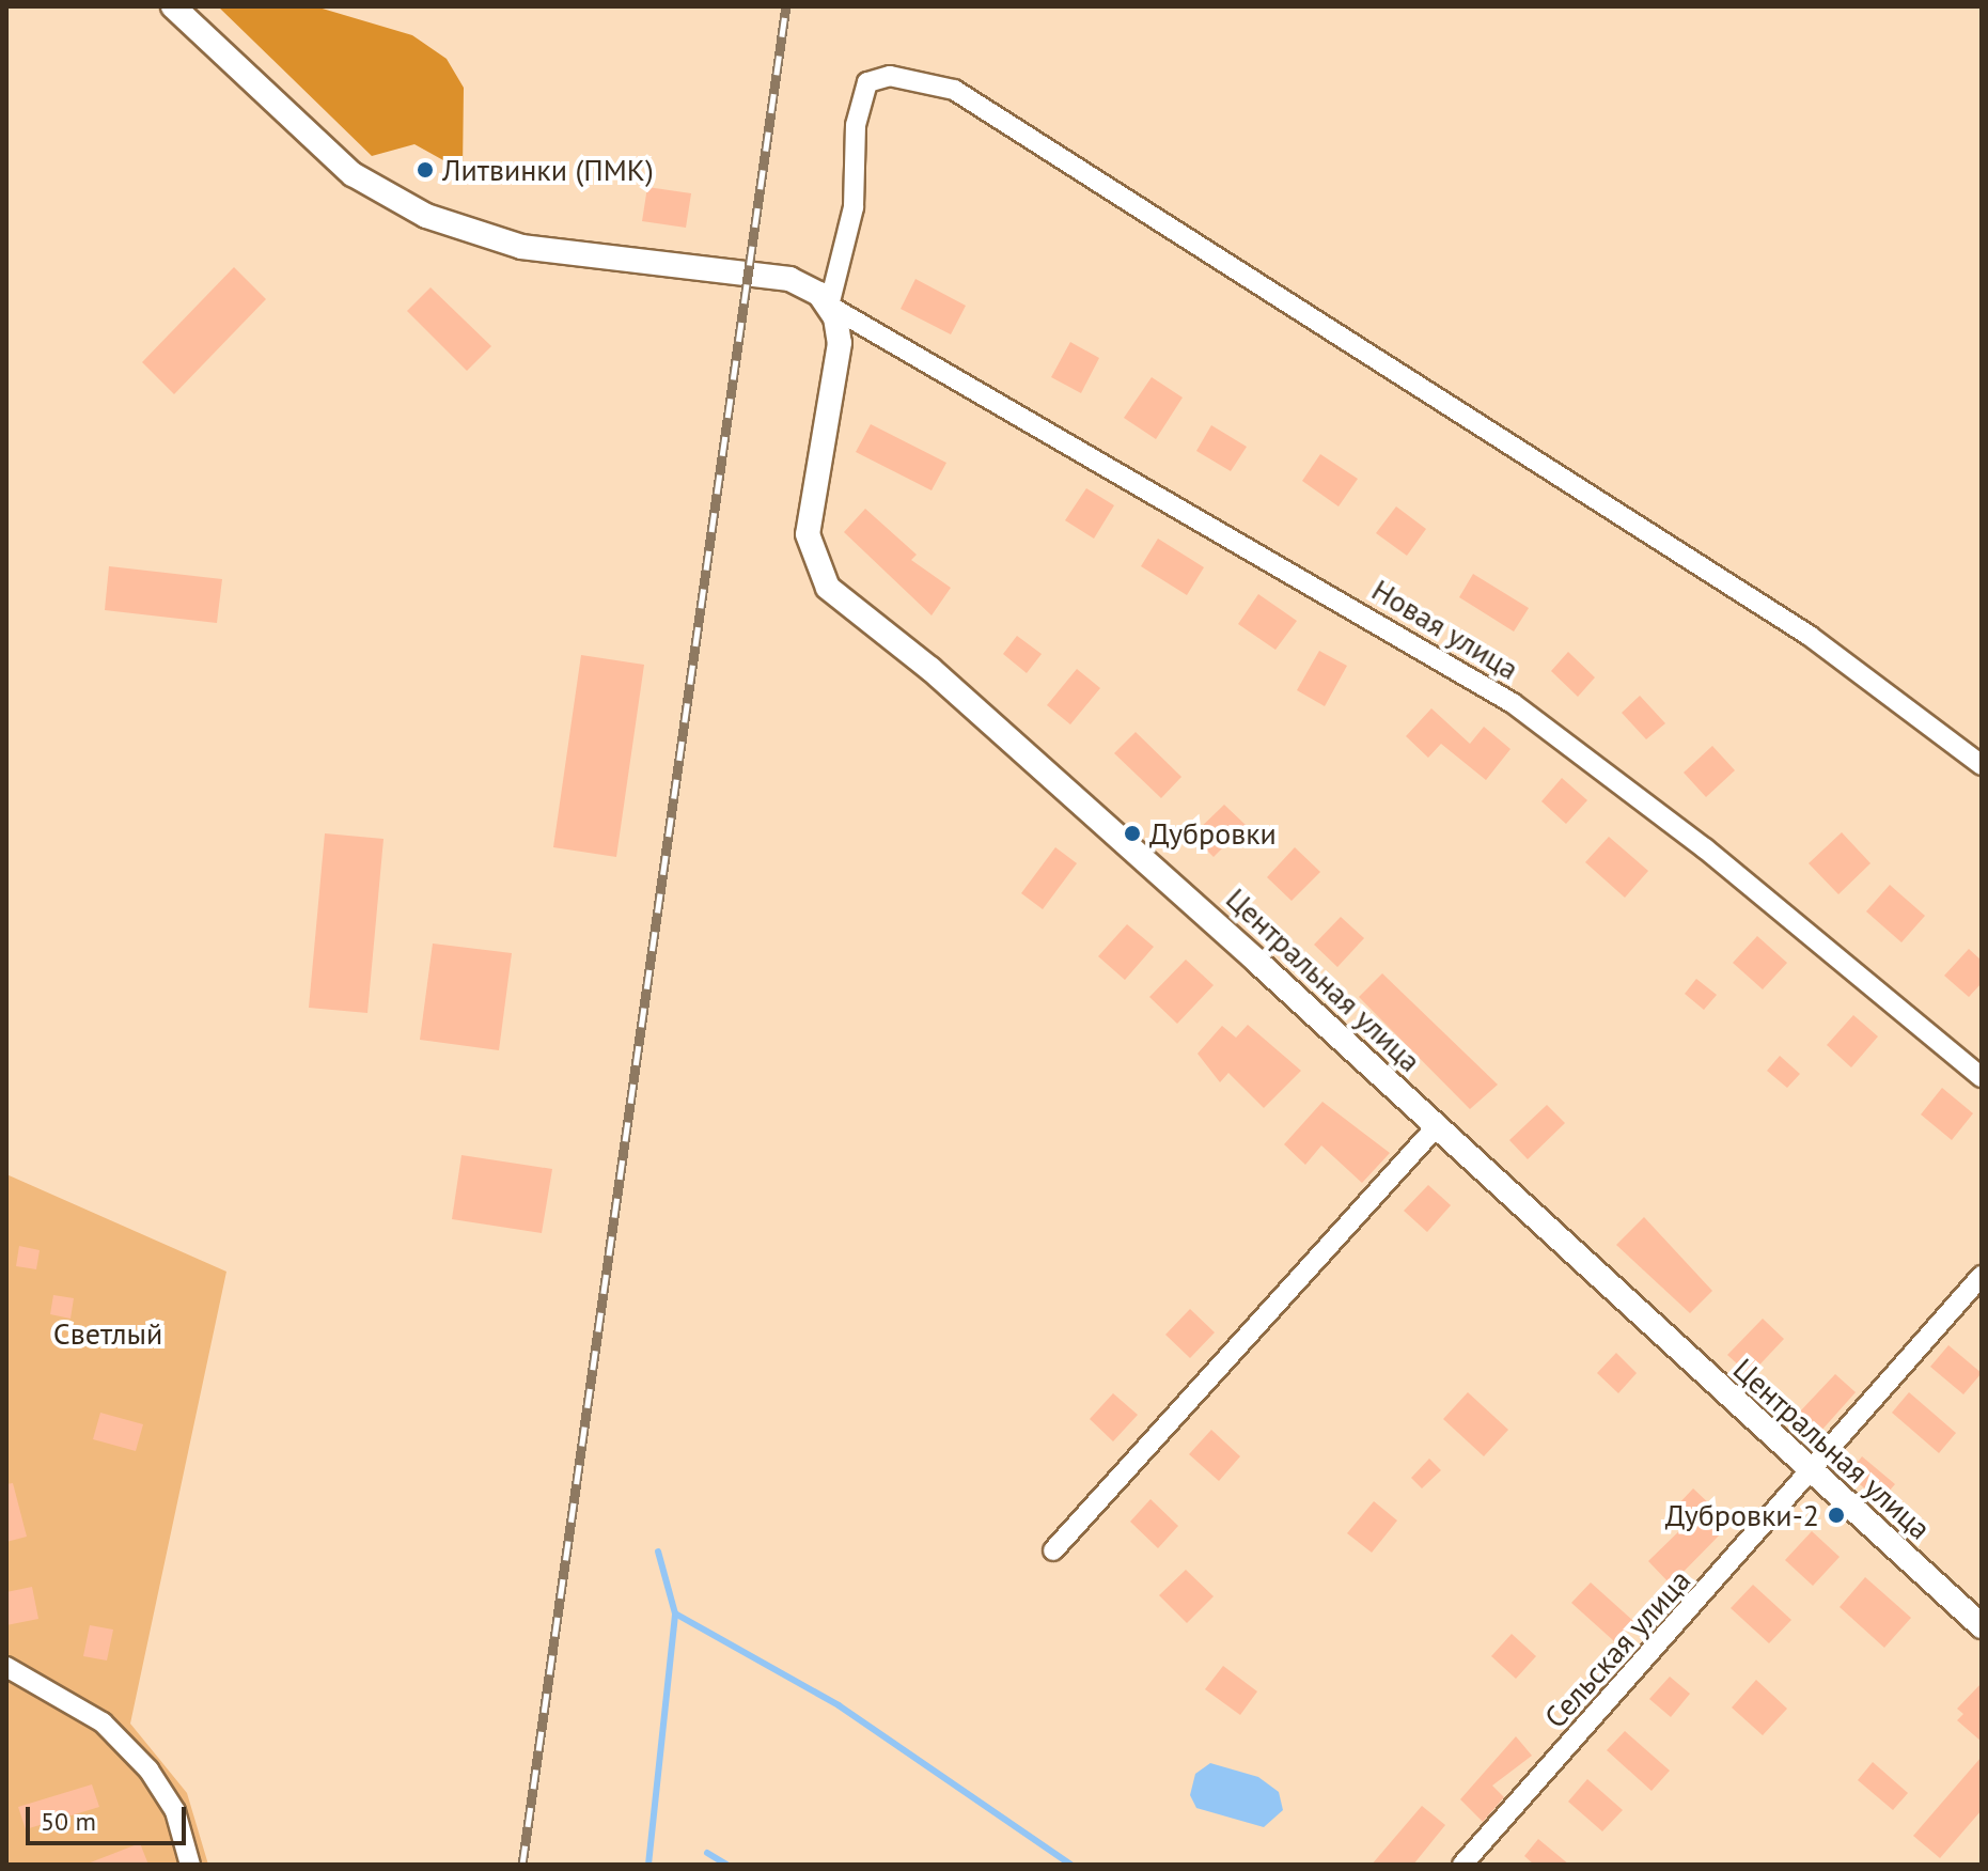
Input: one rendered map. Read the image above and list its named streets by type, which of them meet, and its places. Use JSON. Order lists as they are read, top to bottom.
{
  "streets": {
    "street": ["Новая улица", "Центральная улица", "Сельская улица"]
  },
  "crossings": [
    ["Новая улица", "Центральная улица"],
    ["Центральная улица", "Сельская улица"]
  ],
  "parks": ["Светлый"],
  "places": ["Литвинки (ПМК)", "Дубровки", "Дубровки-2"],
  "scale_bar": "50 m"
}
